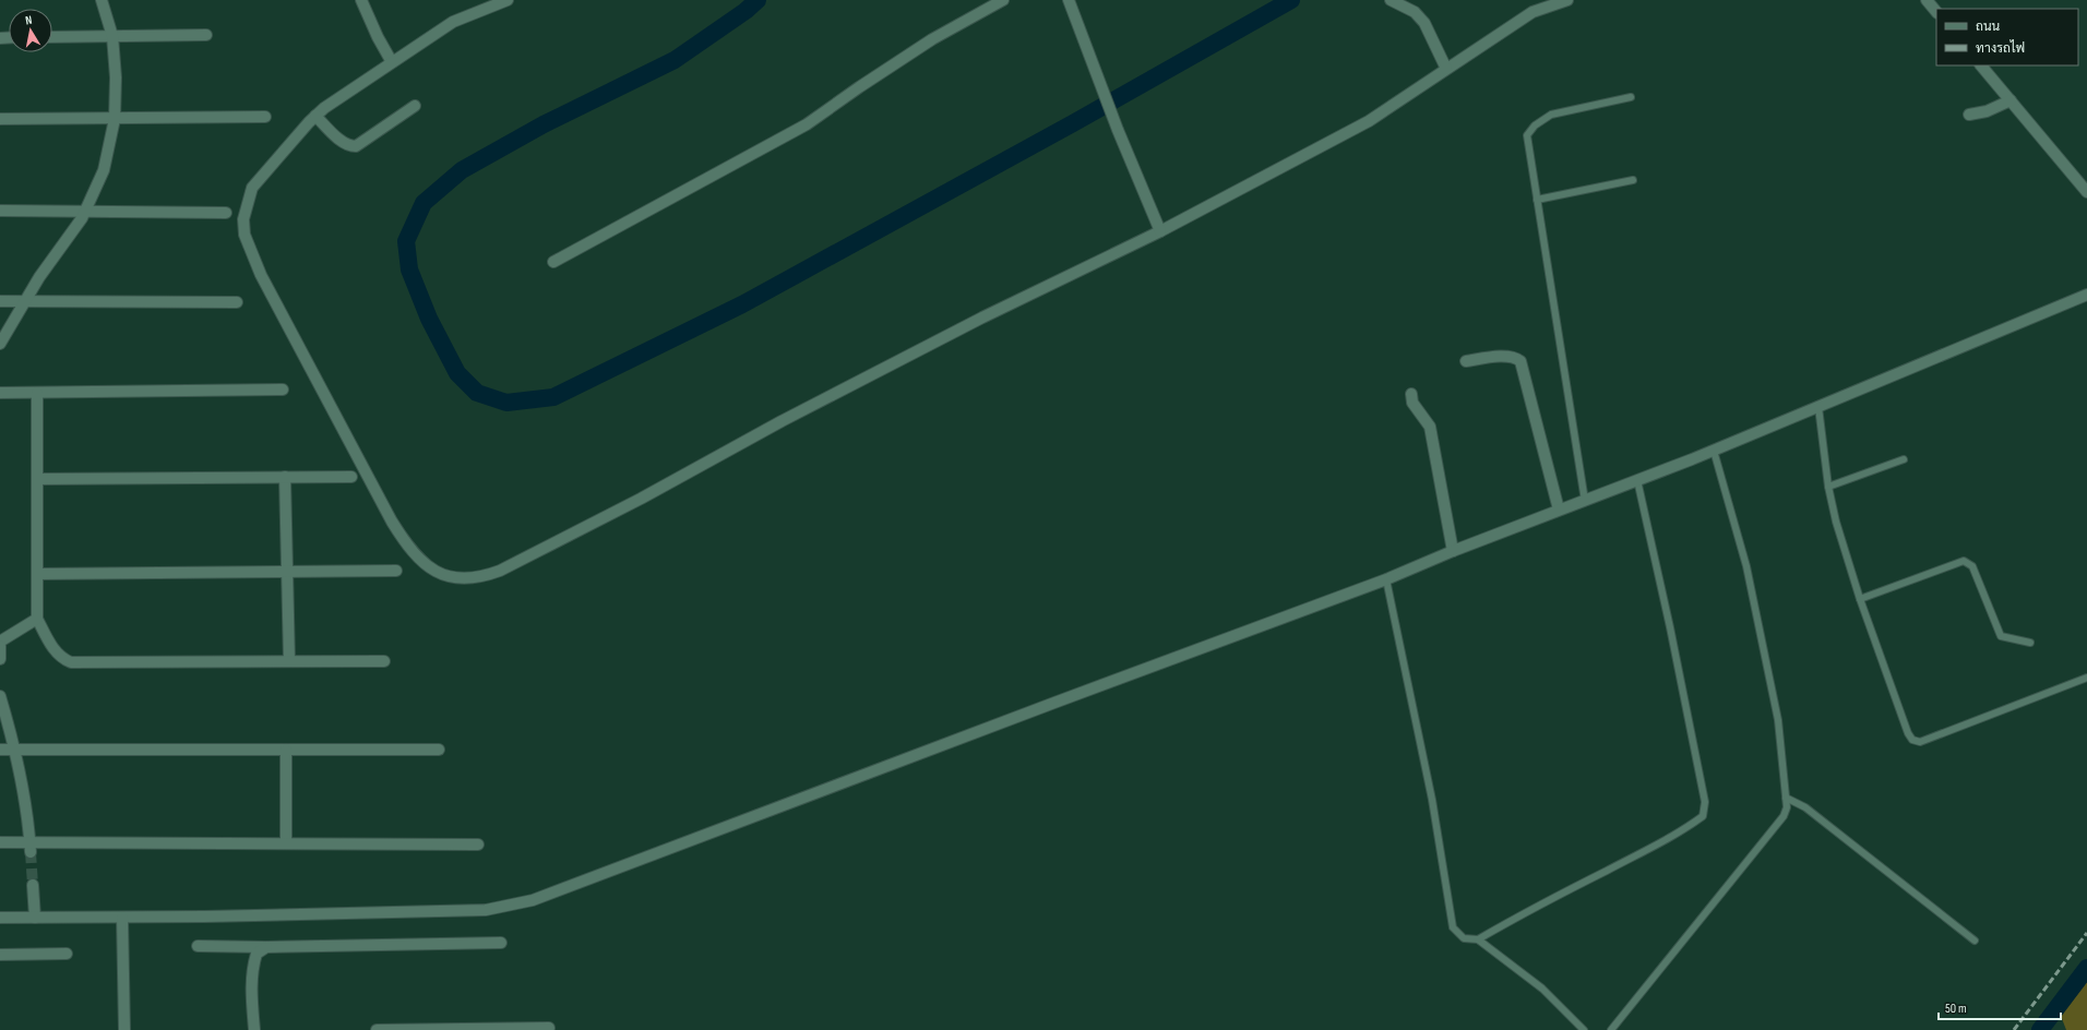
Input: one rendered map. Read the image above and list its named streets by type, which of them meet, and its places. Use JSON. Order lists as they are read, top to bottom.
{
  "legend": ["ถนน", "ทางรถไฟ"],
  "scale_bar": "50 m",
  "north": "top"
}
